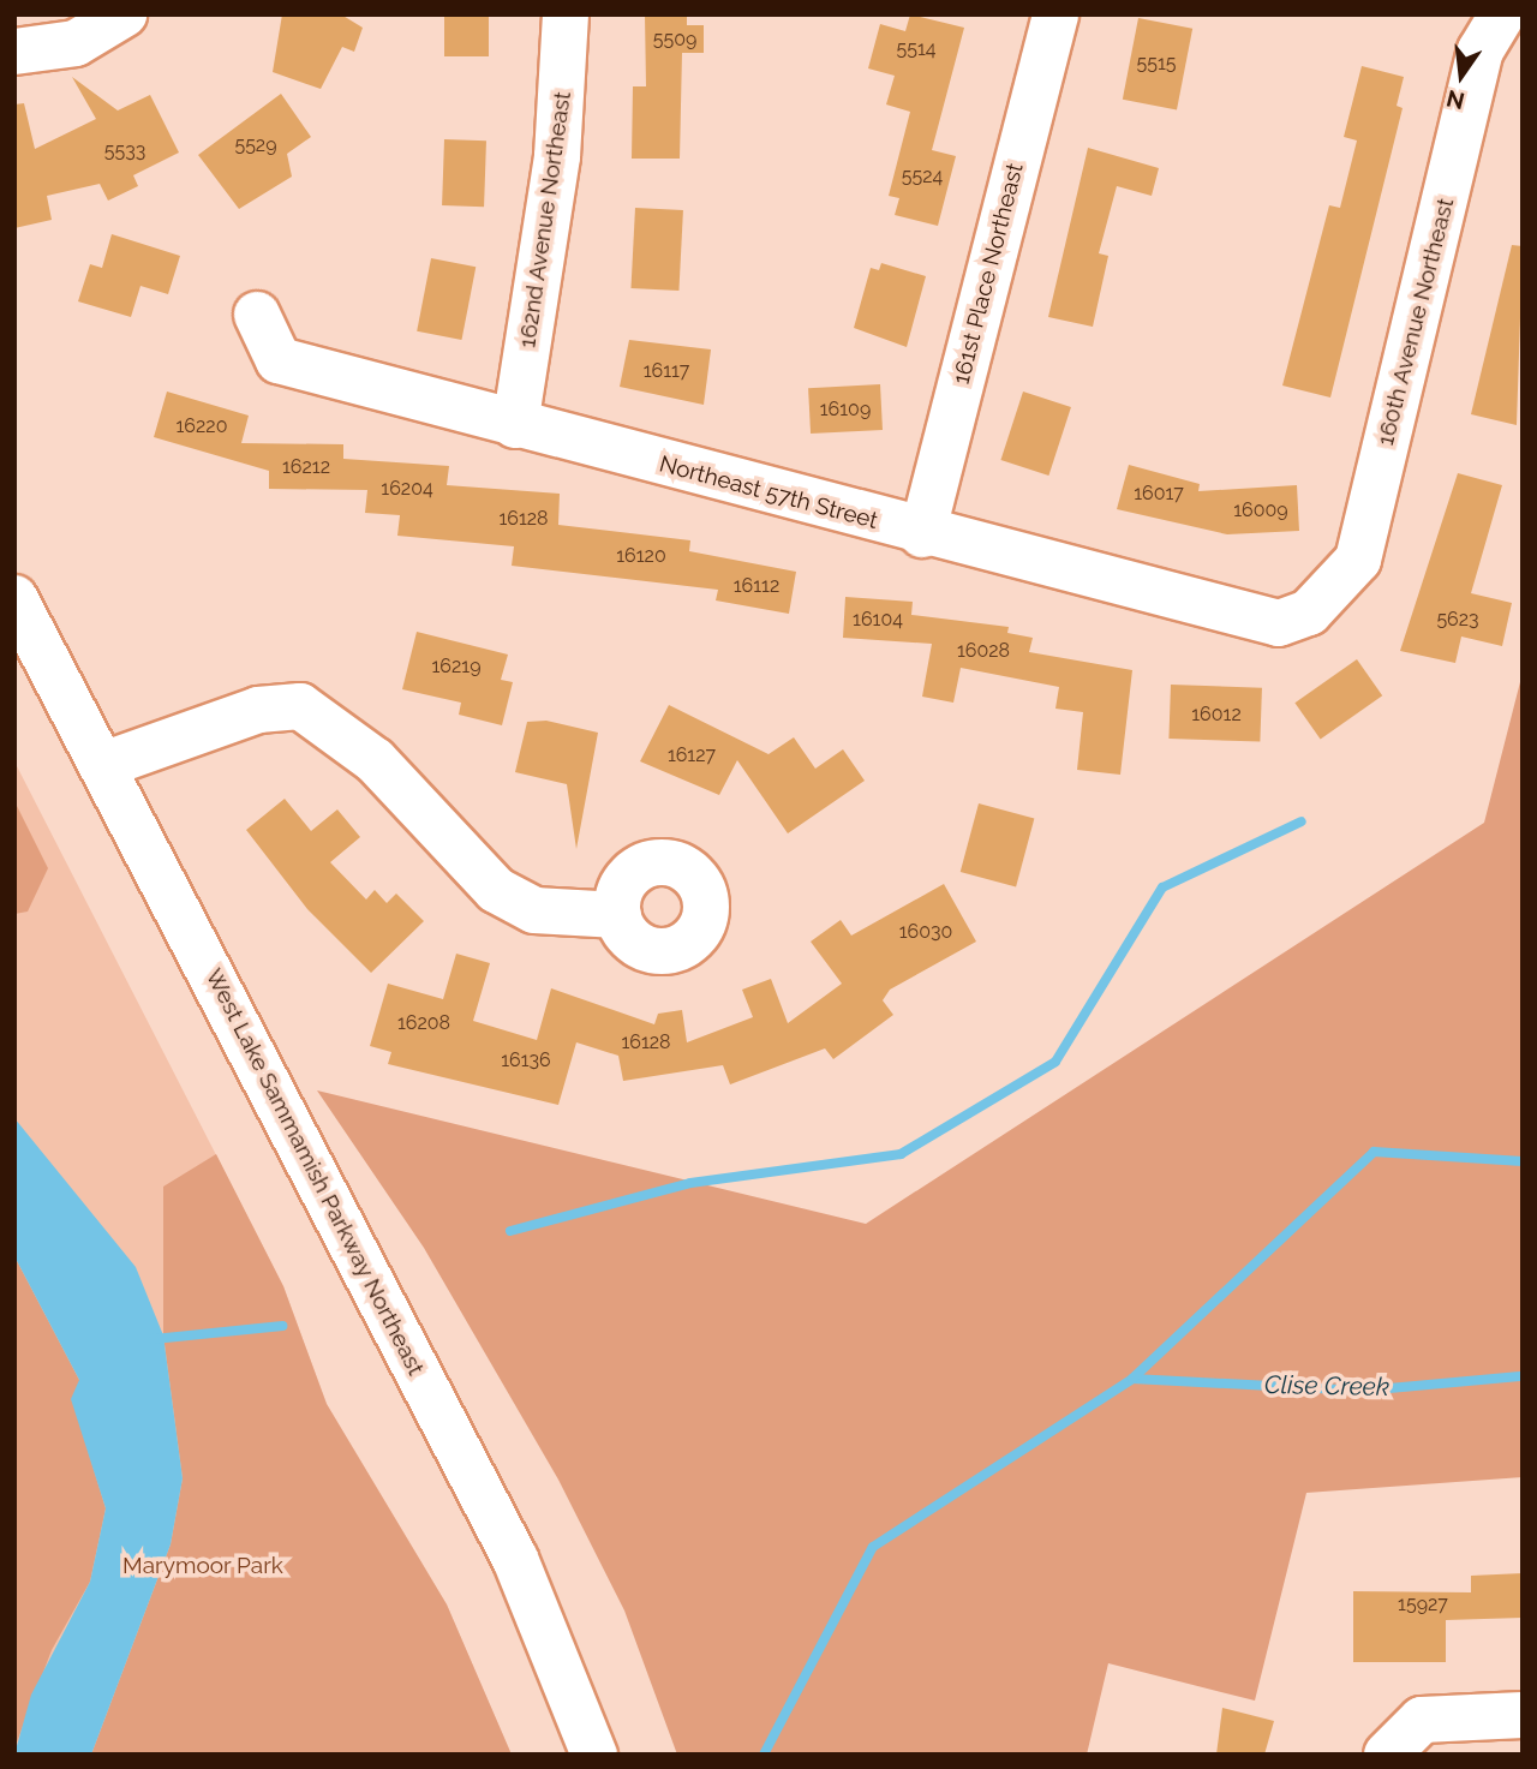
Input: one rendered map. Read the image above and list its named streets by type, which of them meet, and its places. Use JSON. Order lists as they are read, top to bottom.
{
  "streets": {
    "street": [
      "162nd Avenue Northeast",
      "161st Place Northeast",
      "160th Avenue Northeast",
      "Northeast 57th Street",
      "West Lake Sammamish Parkway Northeast"
    ]
  },
  "crossings": [
    ["162nd Avenue Northeast", "Northeast 57th Street"],
    ["161st Place Northeast", "Northeast 57th Street"],
    ["160th Avenue Northeast", "Northeast 57th Street"]
  ],
  "water": ["Clise Creek"],
  "parks": ["Marymoor Park"],
  "house_numbers": [
    "5509",
    "5514",
    "5515",
    "5529",
    "5533",
    "5524",
    "16117",
    "16109",
    "16220",
    "16212",
    "16204",
    "16017",
    "16009",
    "16128",
    "16120",
    "16112",
    "16104",
    "5623",
    "16028",
    "16219",
    "16012",
    "16127",
    "16030",
    "16208",
    "16128",
    "16136",
    "15927"
  ],
  "north": "bottom"
}
